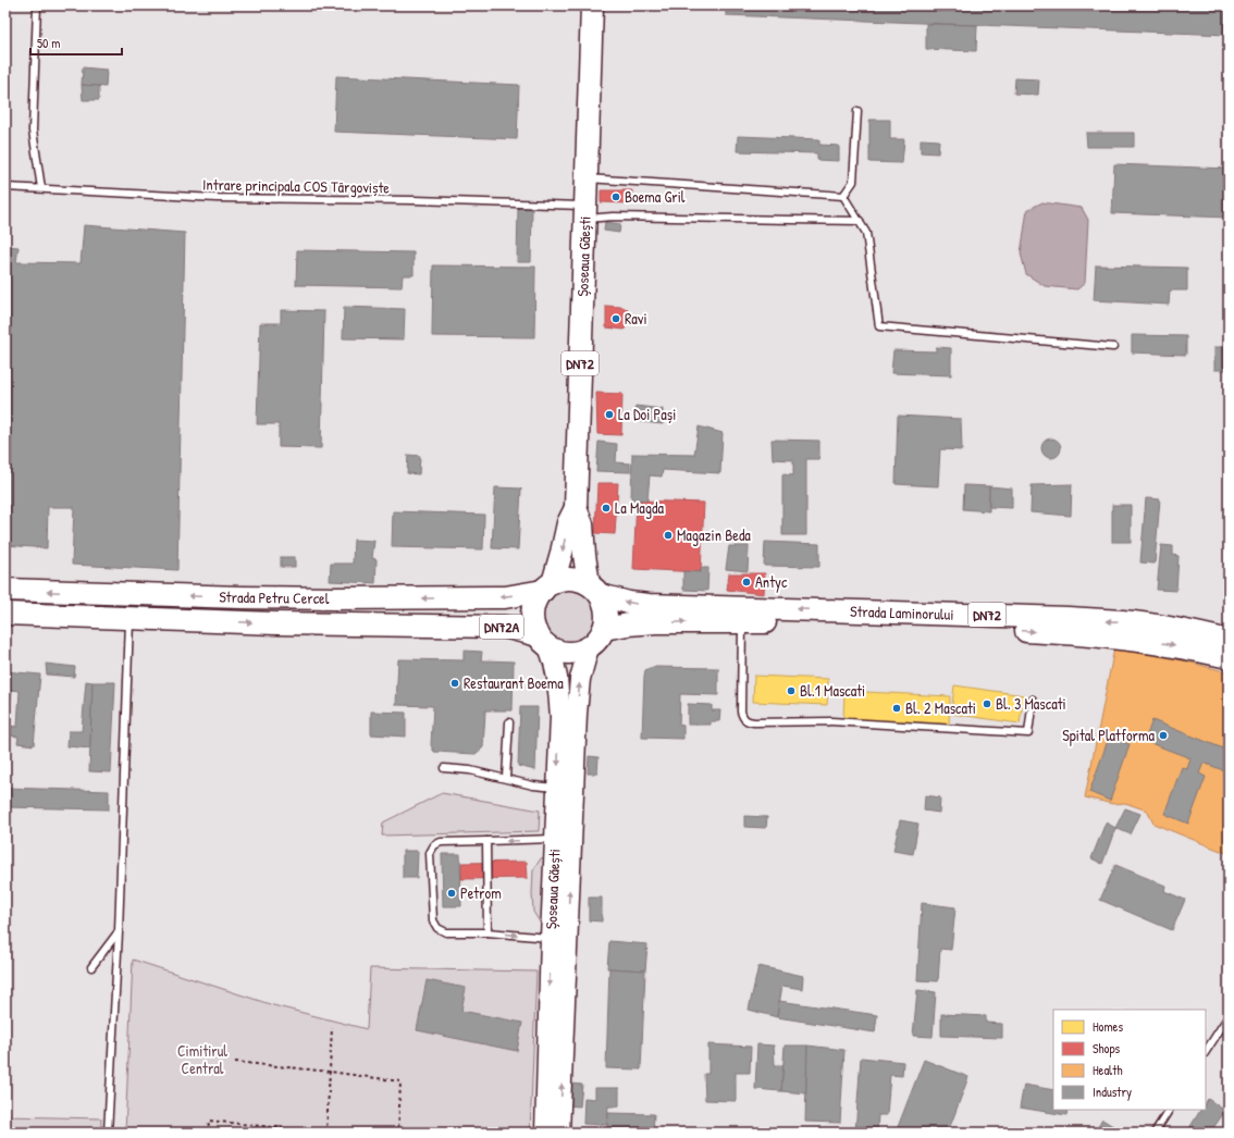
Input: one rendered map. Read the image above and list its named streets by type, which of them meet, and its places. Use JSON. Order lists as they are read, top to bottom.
{
  "streets": {
    "main road": [
      "Șoseaua Găești",
      "DN72",
      "Strada Petru Cercel",
      "Strada Laminorului",
      "DN72A"
    ],
    "lane": ["Intrare principala COS Târgoviște"]
  },
  "crossings": [
    ["Intrare principala COS Târgoviște", "Șoseaua Găești"],
    ["Șoseaua Găești", "DN72"],
    ["Șoseaua Găești", "Strada Petru Cercel"],
    ["Șoseaua Găești", "Strada Laminorului"],
    ["DN72", "Strada Petru Cercel"],
    ["DN72", "Strada Laminorului"],
    ["Strada Petru Cercel", "Strada Laminorului"]
  ],
  "parks": ["Cimitirul Central"],
  "places": [
    "Boema Gril",
    "Ravi",
    "La Doi Pași",
    "La Magda",
    "Magazin Beda",
    "Antyc",
    "Restaurant Boema",
    "Bl.1 Mascati",
    "Bl. 3 Mascati",
    "Bl. 2 Mascati",
    "Spital Platforma",
    "Petrom"
  ],
  "legend": [
    "Homes",
    "Shops",
    "Health",
    "Industry"
  ],
  "scale_bar": "50 m"
}
